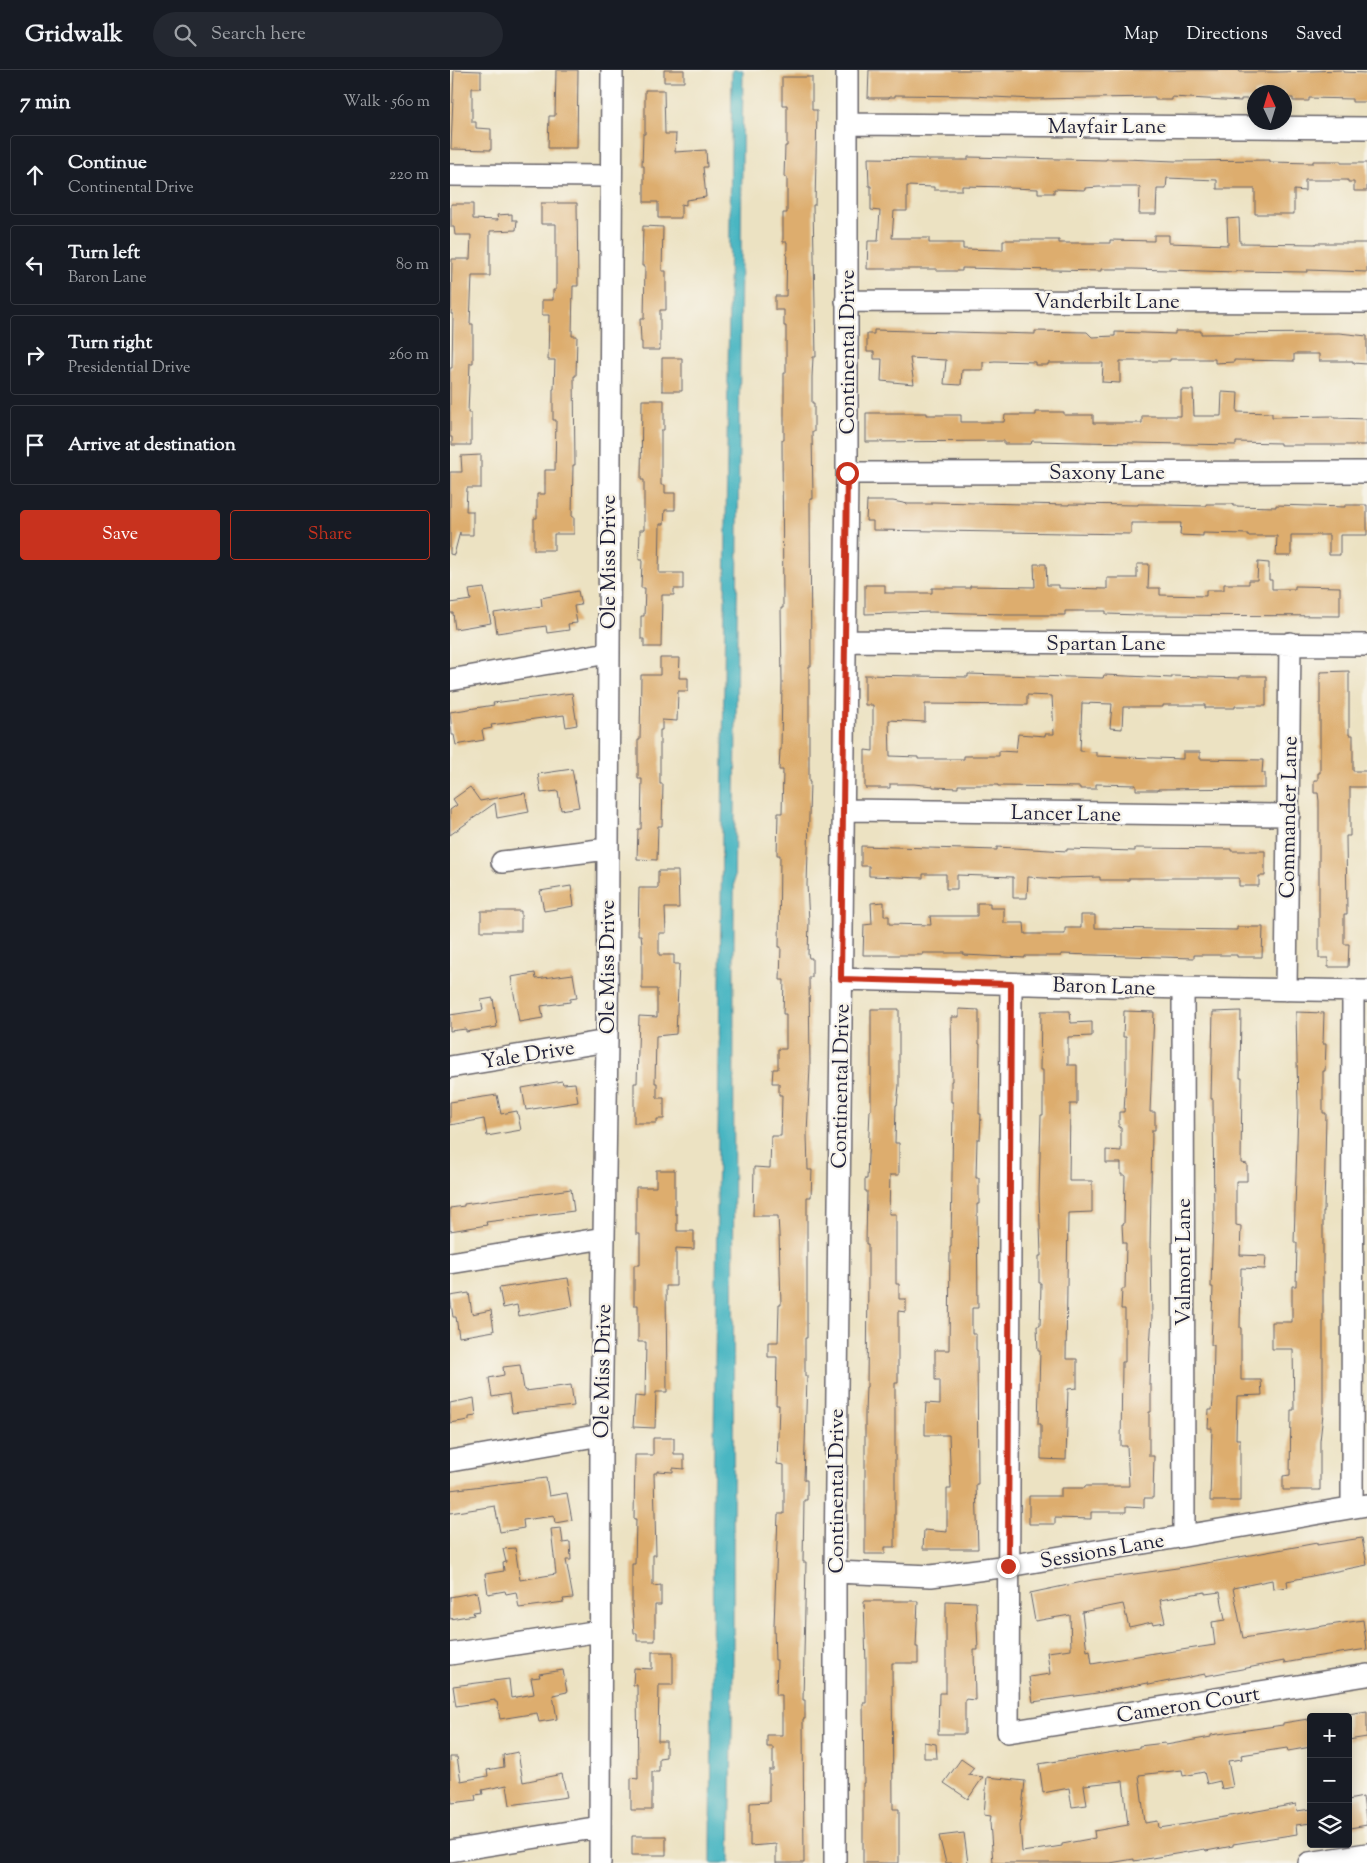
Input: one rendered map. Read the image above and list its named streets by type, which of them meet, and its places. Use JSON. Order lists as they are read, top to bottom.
{
  "streets": {
    "street": [
      "Mayfair Lane",
      "Vanderbilt Lane",
      "Continental Drive",
      "Saxony Lane",
      "Ole Miss Drive",
      "Spartan Lane",
      "Lancer Lane",
      "Commander Lane",
      "Baron Lane",
      "Yale Drive",
      "Valmont Lane",
      "Sessions Lane",
      "Cameron Court"
    ]
  },
  "crossings": [
    ["Mayfair Lane", "Continental Drive"],
    ["Vanderbilt Lane", "Continental Drive"],
    ["Continental Drive", "Saxony Lane"],
    ["Continental Drive", "Spartan Lane"],
    ["Continental Drive", "Lancer Lane"],
    ["Continental Drive", "Baron Lane"],
    ["Continental Drive", "Sessions Lane"],
    ["Ole Miss Drive", "Yale Drive"],
    ["Spartan Lane", "Commander Lane"],
    ["Lancer Lane", "Commander Lane"],
    ["Commander Lane", "Baron Lane"],
    ["Baron Lane", "Valmont Lane"],
    ["Valmont Lane", "Sessions Lane"],
    ["Sessions Lane", "Cameron Court"]
  ],
  "north": "top",
  "page": {
    "header": "Gridwalk",
    "search": "Search here",
    "nav": ["Map", "Directions", "Saved"],
    "heading": ["7 min", "Walk · 560 m"],
    "list": [
      ["Continue", "Continental Drive", "220 m"],
      ["Turn left", "Baron Lane", "80 m"],
      ["Turn right", "Presidential Drive", "260 m"],
      "Arrive at destination"
    ],
    "buttons": ["Save", "Share"],
    "map_buttons": ["+", "−"]
  }
}
